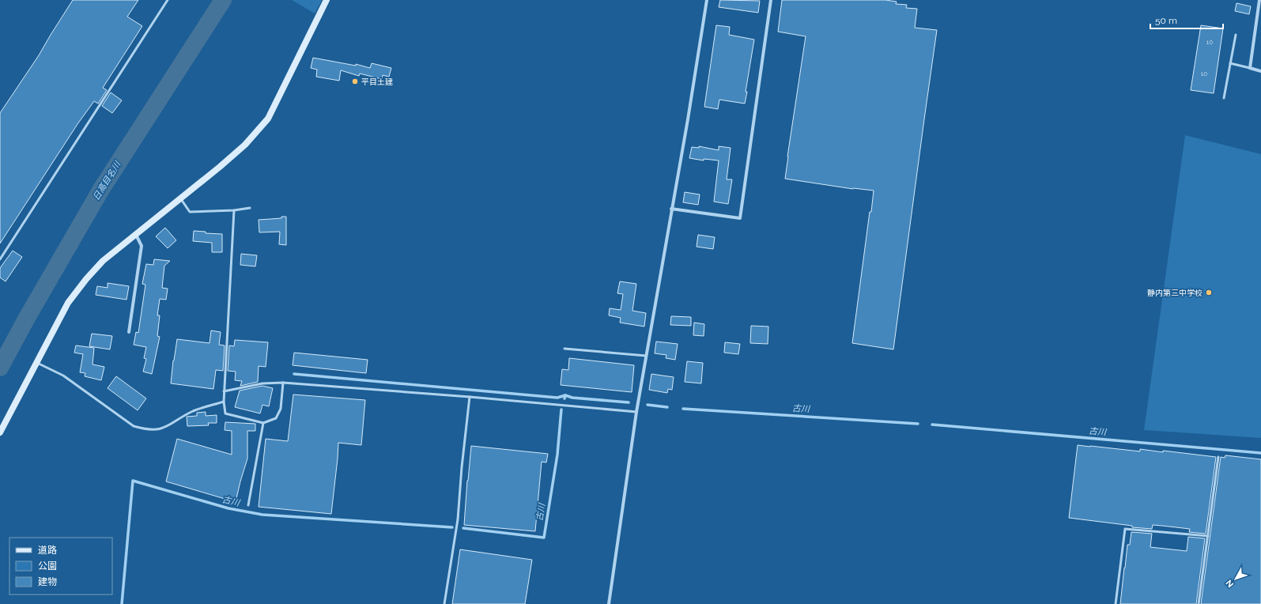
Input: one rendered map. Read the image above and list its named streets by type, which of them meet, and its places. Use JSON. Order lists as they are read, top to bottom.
{
  "water": ["日高目名川", "古川"],
  "places": ["平目土建", "静内第三中学校"],
  "house_numbers": ["10", "10"],
  "legend": ["道路", "公園", "建物"],
  "scale_bar": "50 m",
  "north": "bottom left"
}
